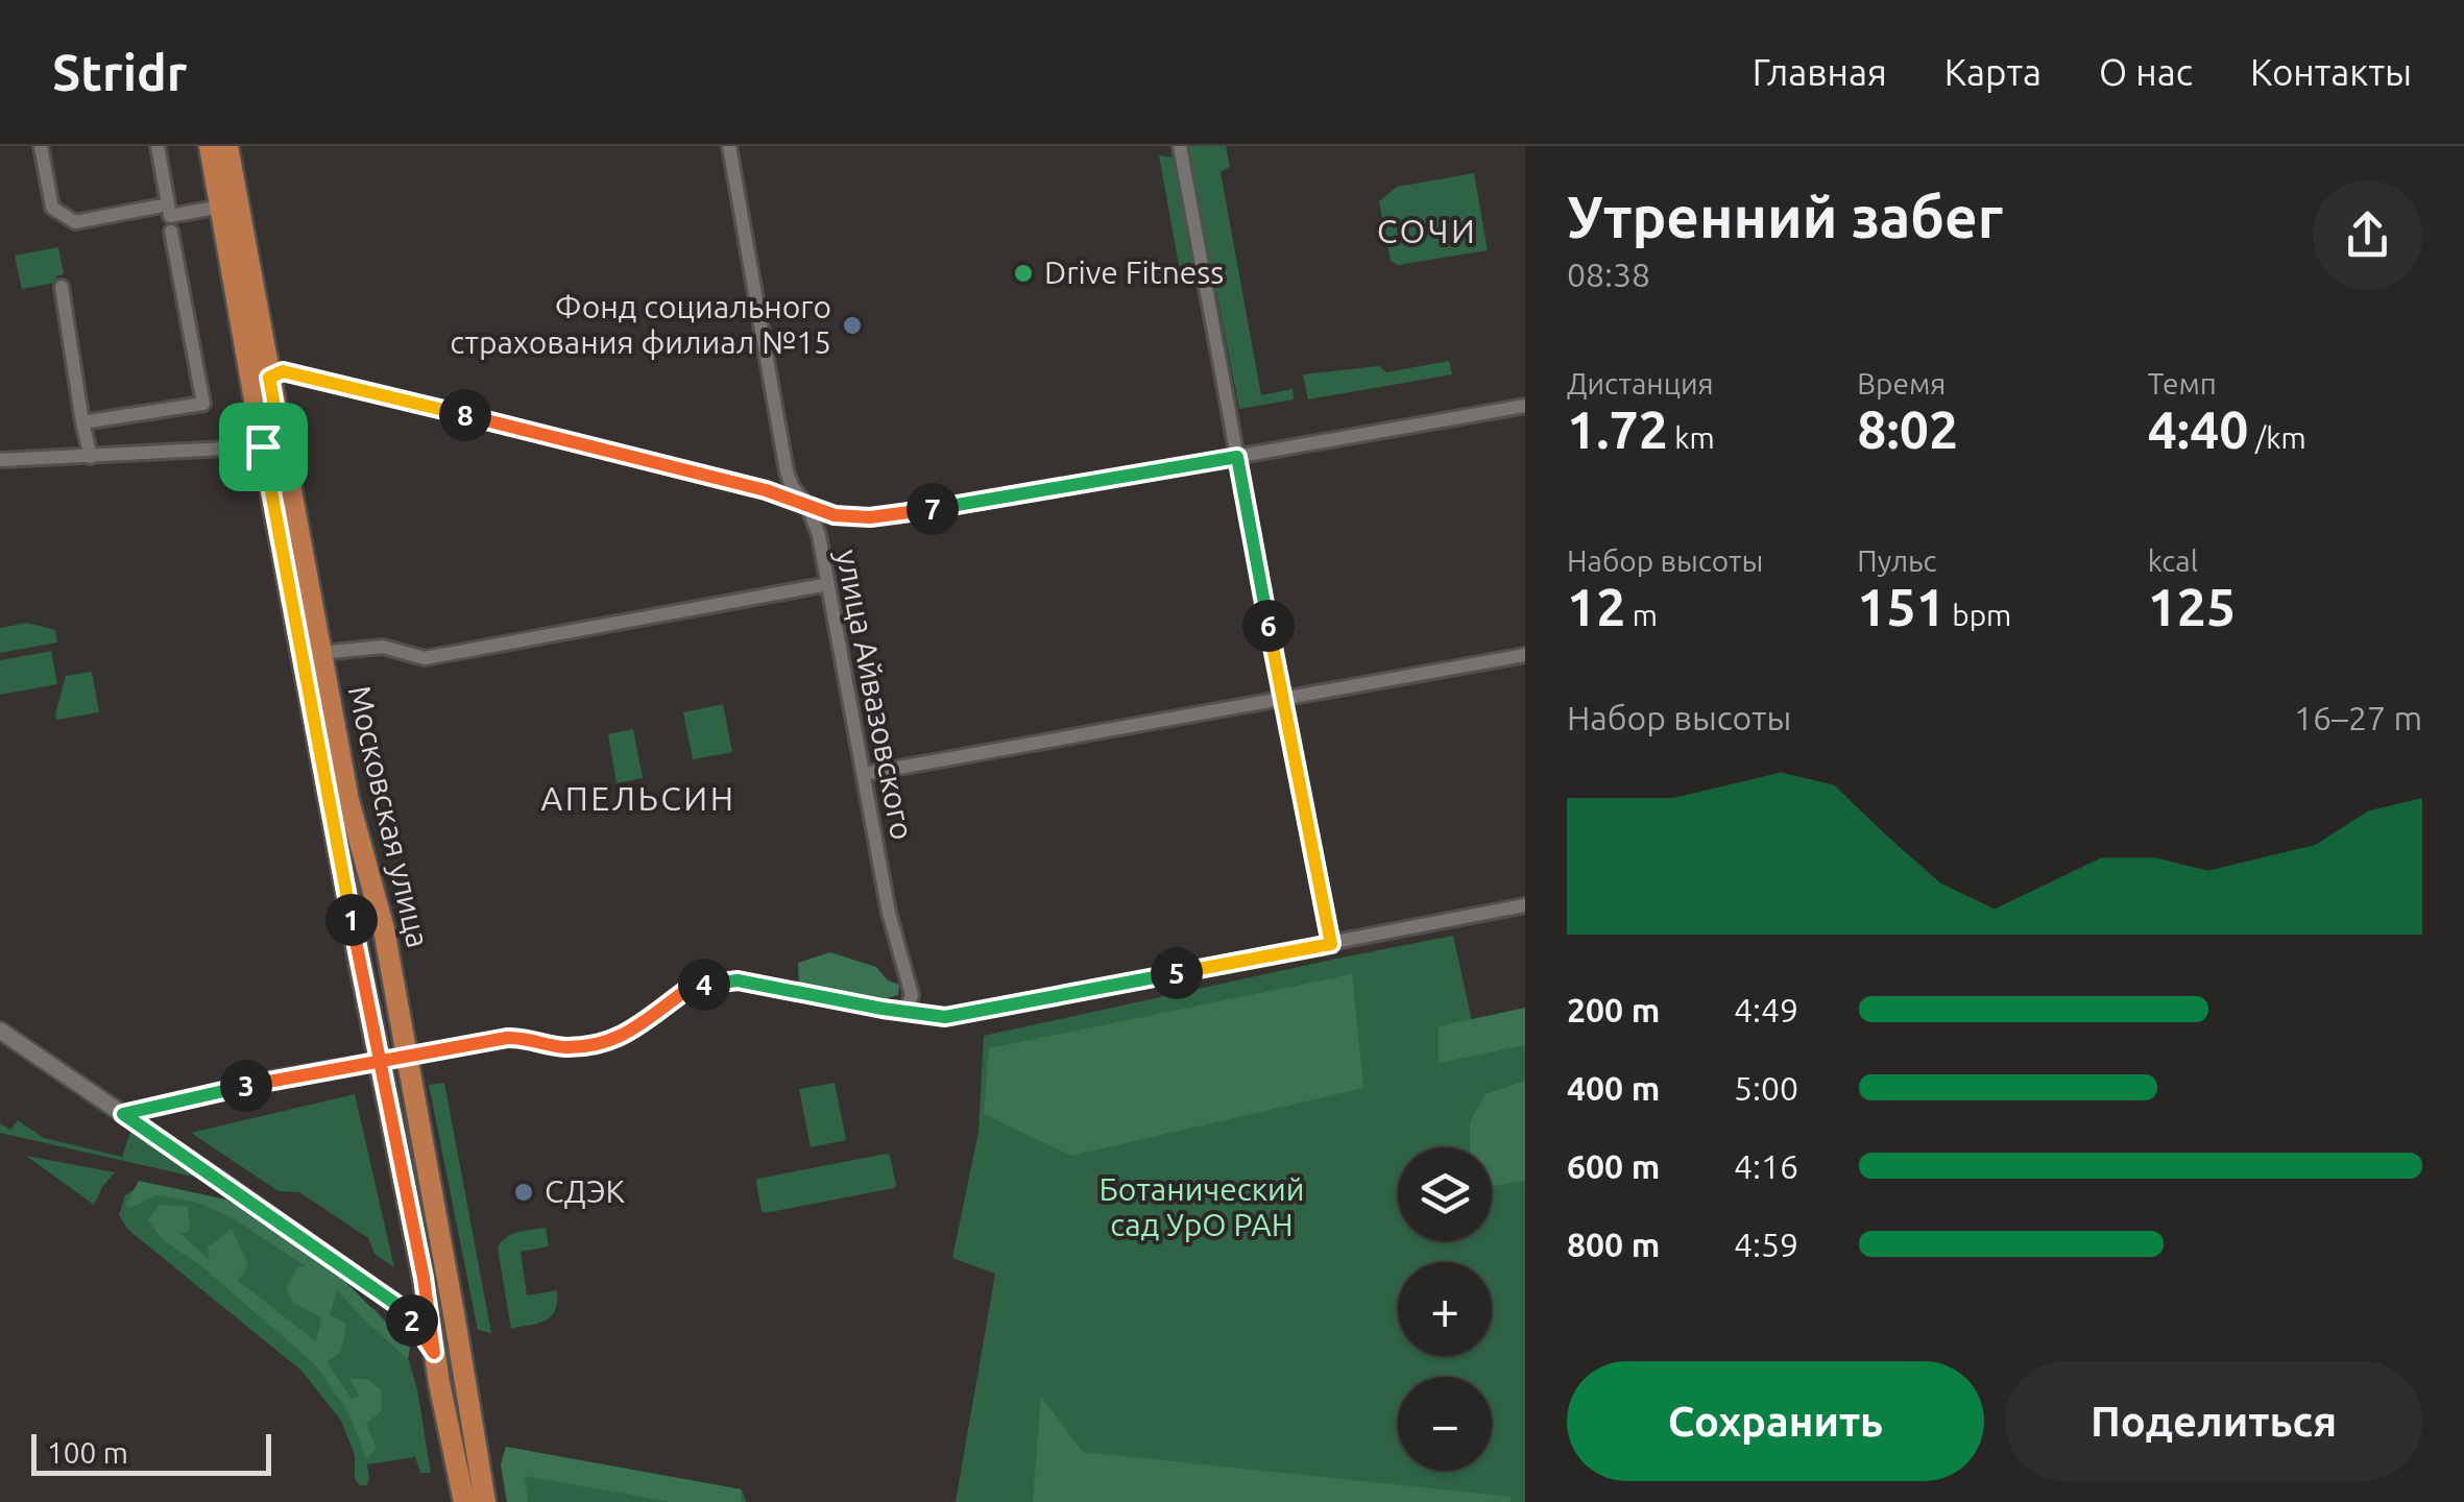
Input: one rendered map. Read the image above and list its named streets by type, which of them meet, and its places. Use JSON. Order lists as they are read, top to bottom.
{
  "streets": {
    "main road": ["Московская улица"],
    "street": ["улица Айвазовского"]
  },
  "districts": ["СОЧИ", "АПЕЛЬСИН"],
  "parks": ["Ботанический сад УрО РАН"],
  "places": ["Drive Fitness", "Фонд социального страхования филиал №15", "СДЭК"],
  "scale_bar": "100 m",
  "page": {
    "header": "Stridr",
    "nav": [
      "Главная",
      "Карта",
      "О нас",
      "Контакты"
    ],
    "heading": ["Утренний забег", "08:38"],
    "stats": [
      ["Дистанция", "1.72 km"],
      ["Время", "8:02"],
      ["Темп", "4:40 /km"],
      ["Набор высоты", "12 m"],
      ["Пульс", "151 bpm"],
      ["kcal", "125"]
    ],
    "pins": [
      "8",
      "7",
      "6",
      "1",
      "5",
      "4",
      "3",
      "2"
    ],
    "chart": ["Набор высоты", "16–27 m"],
    "list": [
      {
        "name": "200 m",
        "note": "4:49"
      },
      {
        "name": "400 m",
        "note": "5:00"
      },
      {
        "name": "600 m",
        "note": "4:16"
      },
      {
        "name": "800 m",
        "note": "4:59"
      }
    ],
    "map_buttons": ["+", "−"],
    "buttons": ["Сохранить", "Поделиться"],
    "scale": "100 m"
  }
}
